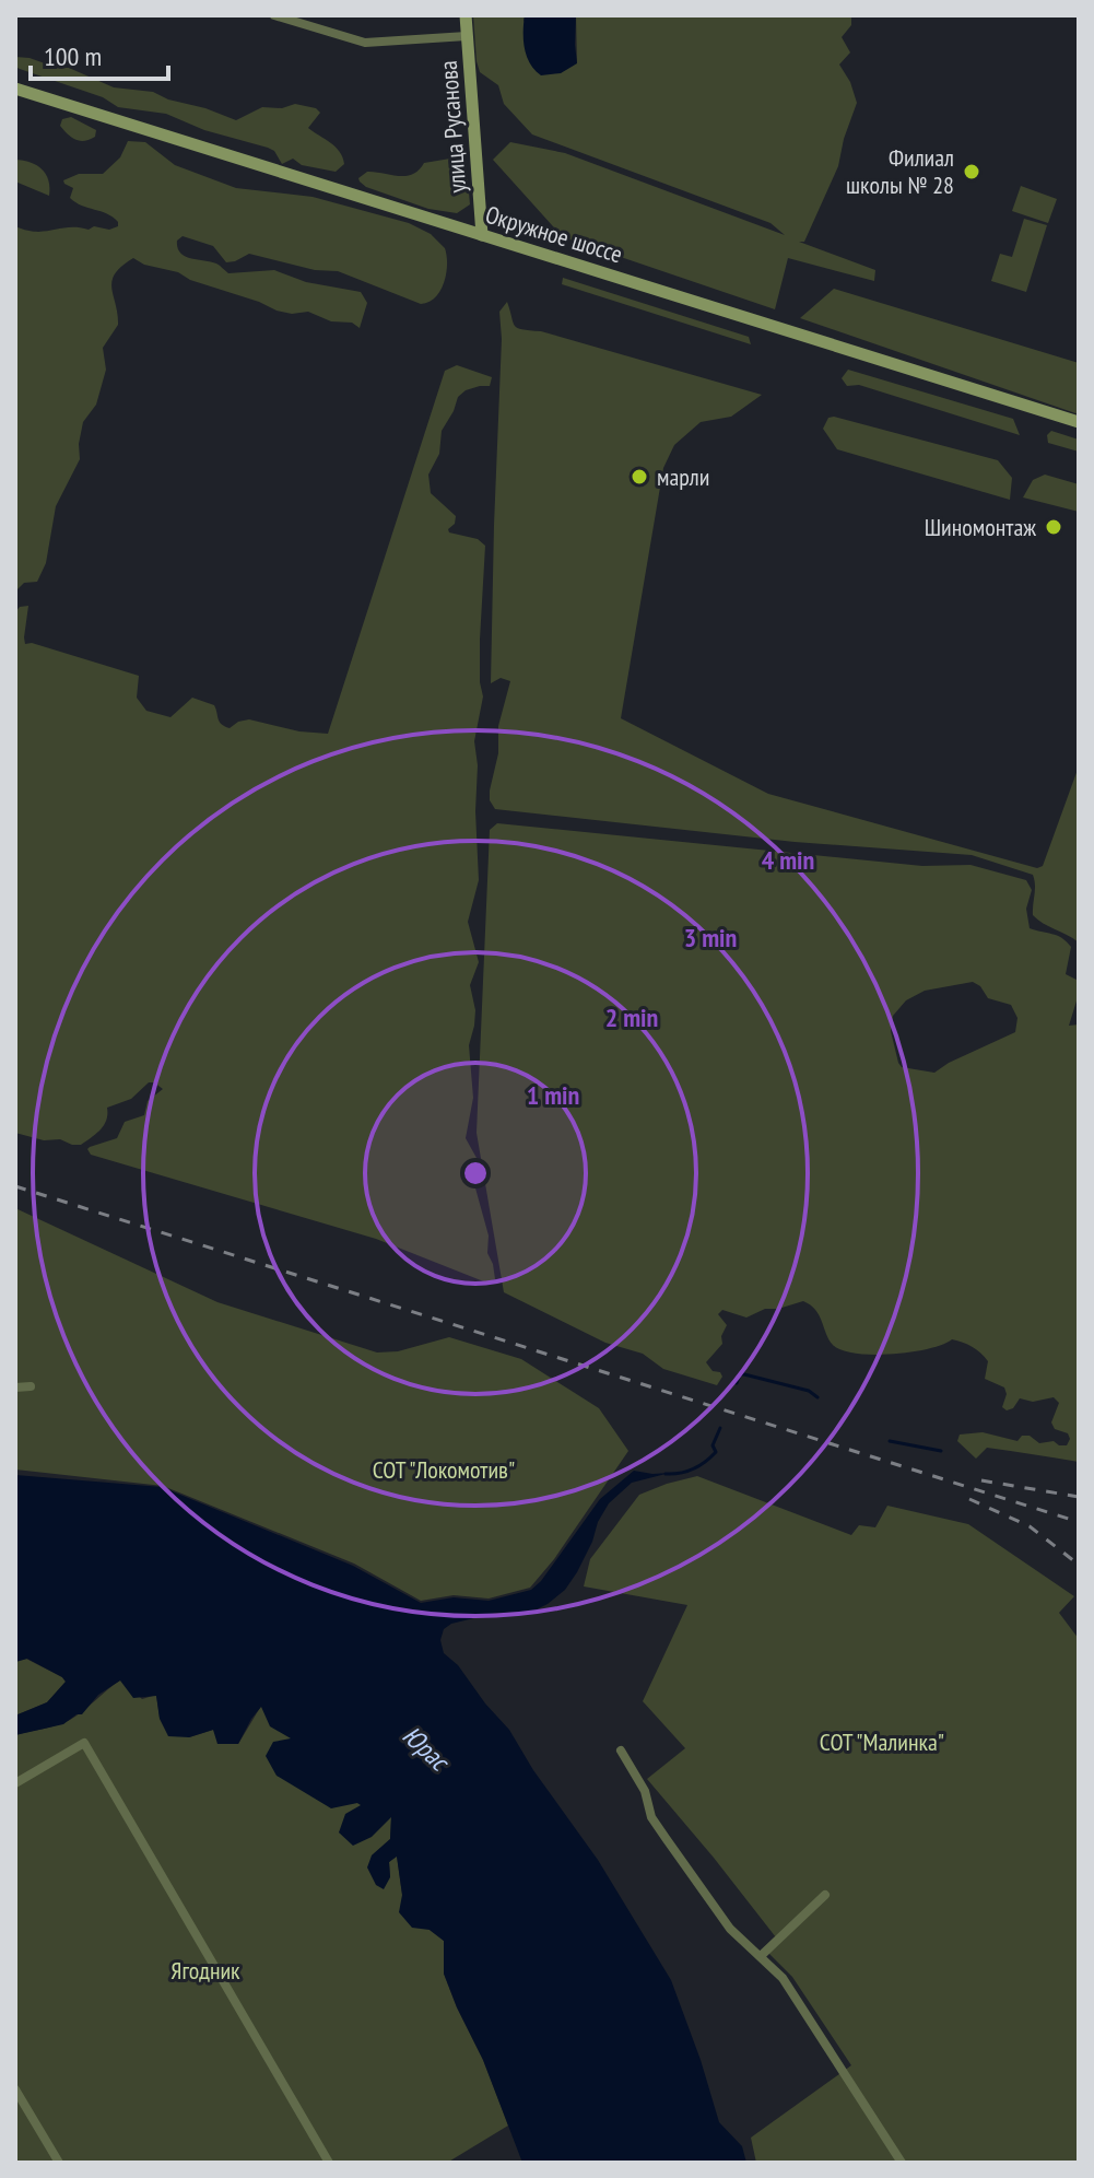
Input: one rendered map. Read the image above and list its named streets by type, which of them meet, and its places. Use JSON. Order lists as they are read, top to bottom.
{
  "streets": {
    "main road": ["улица Русанова", "Окружное шоссе"]
  },
  "crossings": [
    ["улица Русанова", "Окружное шоссе"]
  ],
  "water": ["Юрас"],
  "parks": ["СОТ \"Локомотив\"", "СОТ \"Малинка\"", "Ягодник"],
  "places": ["Филиал школы № 28", "марли", "Шиномонтаж"],
  "scale_bar": "100 m",
  "rings": [
    "4 min",
    "3 min",
    "2 min",
    "1 min"
  ]
}
